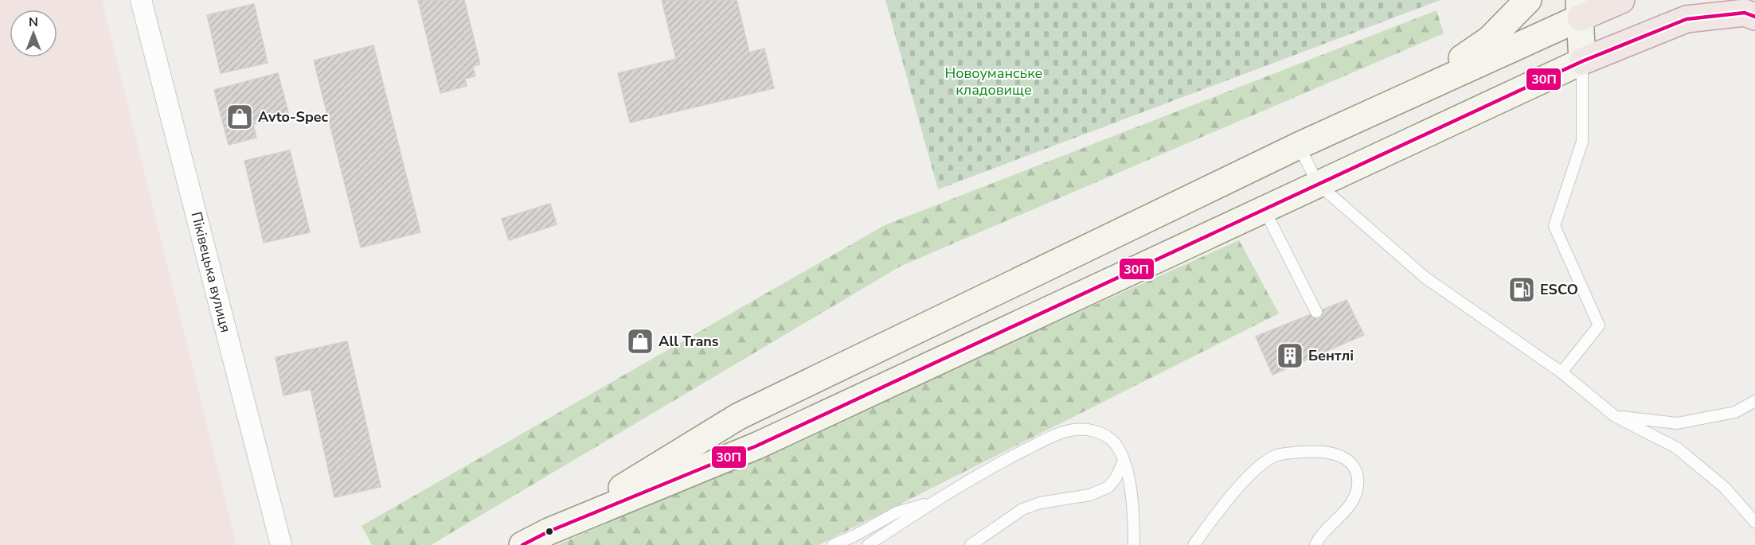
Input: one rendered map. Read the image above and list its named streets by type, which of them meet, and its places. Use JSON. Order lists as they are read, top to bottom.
{
  "streets": {
    "street": ["Піківецька вулиця"]
  },
  "parks": ["Новоуманське кладовище"],
  "places": {
    "shop": ["Avto-Spec", "All Trans"],
    "fuel station": ["ESCO"],
    "building": ["Бентлі"]
  },
  "lines": ["transit line 30П"],
  "north": "top"
}
